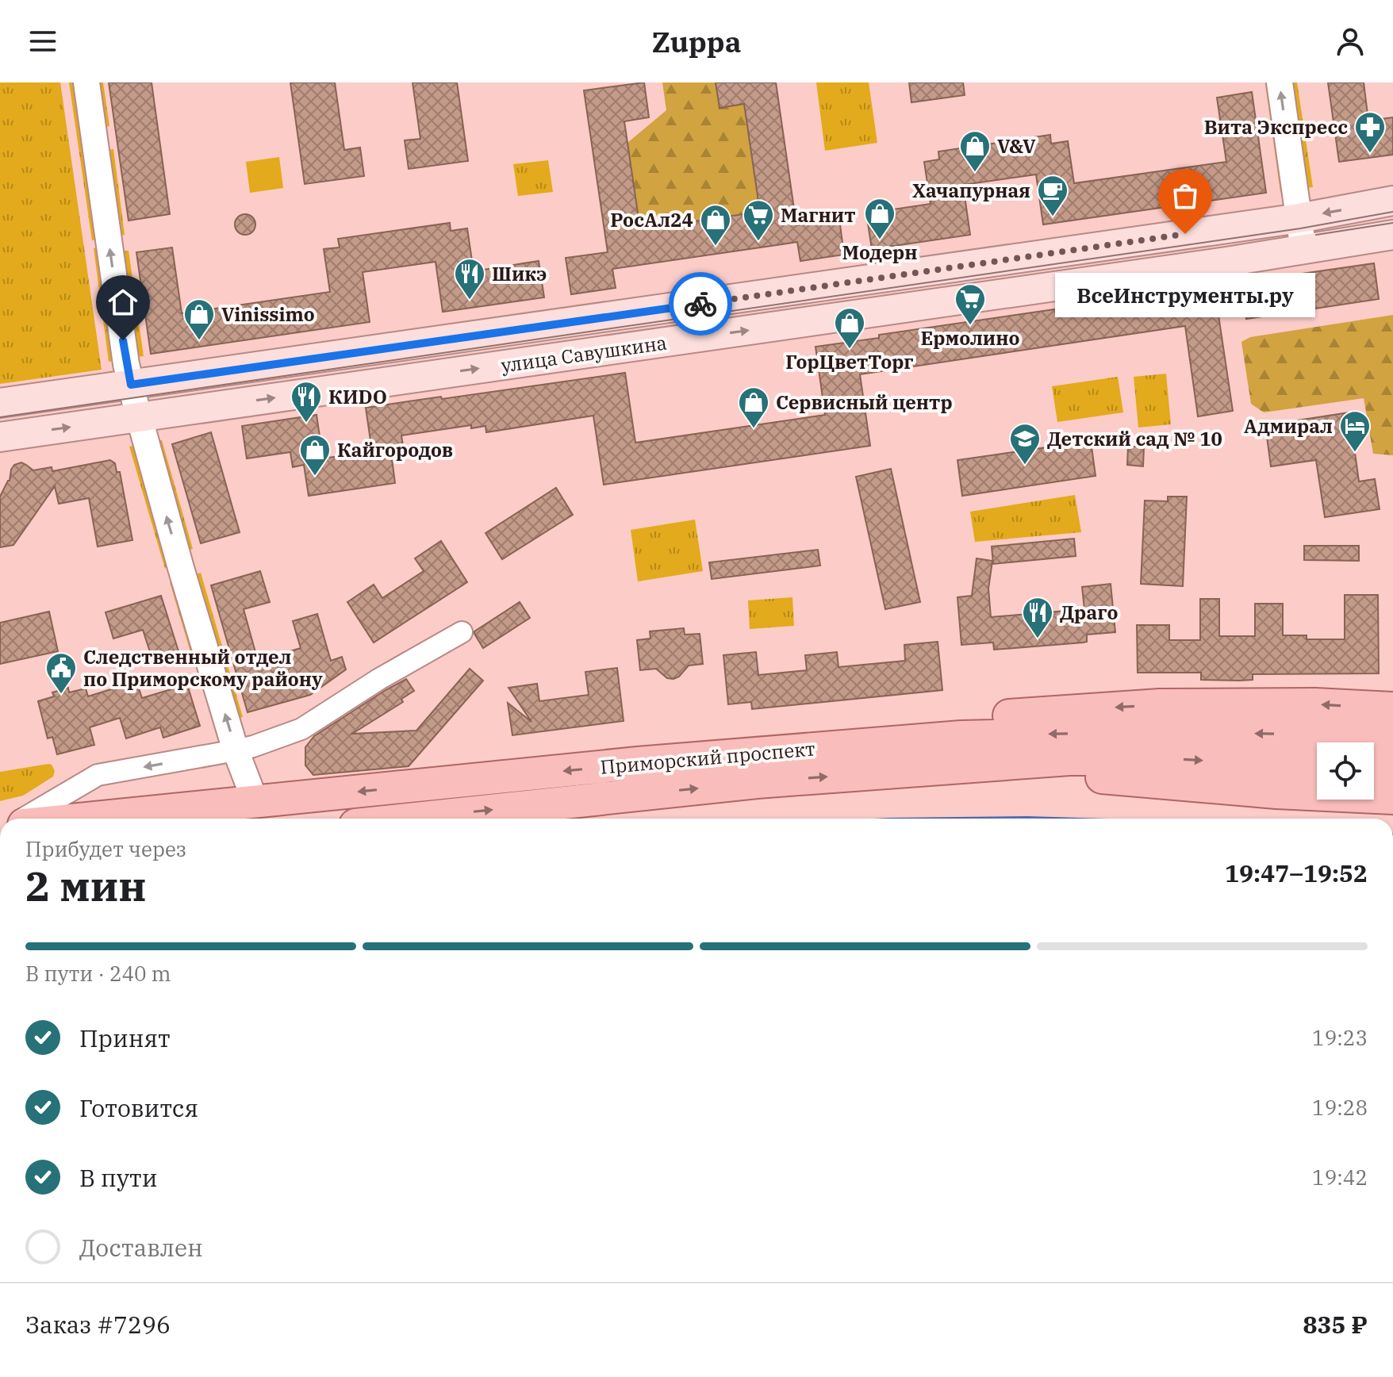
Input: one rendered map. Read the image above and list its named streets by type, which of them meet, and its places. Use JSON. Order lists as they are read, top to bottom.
{
  "streets": {
    "main road": ["улица Савушкина", "Приморский проспект"]
  },
  "places": {
    "pharmacy": ["Вита Экспресс"],
    "shop": [
      "V&V",
      "Модерн",
      "РосАл24",
      "Vinissimo",
      "ГорЦветТорг",
      "Сервисный центр",
      "Кайгородов"
    ],
    "cafe": ["Хачапурная"],
    "other": ["ВсеИнструменты.ру"],
    "supermarket": ["Магнит", "Ермолино"],
    "restaurant": ["Шикэ", "КИDO", "Драго"],
    "hotel": ["Адмирал"],
    "school or university": ["Детский сад № 10"],
    "public building": ["Следственный отдел по Приморскому району"]
  },
  "page": {
    "header": "Zuppa",
    "bubble": "ВсеИнструменты.ру",
    "heading": ["2 мин", "Прибудет через", "19:47–19:52"],
    "panel": ["Заказ #7296", "835 ₽"],
    "bar": "В пути · 240 m",
    "list": [
      ["Принят", "19:23"],
      ["Готовится", "19:28"],
      ["В пути", "19:42"],
      "Доставлен"
    ]
  }
}
